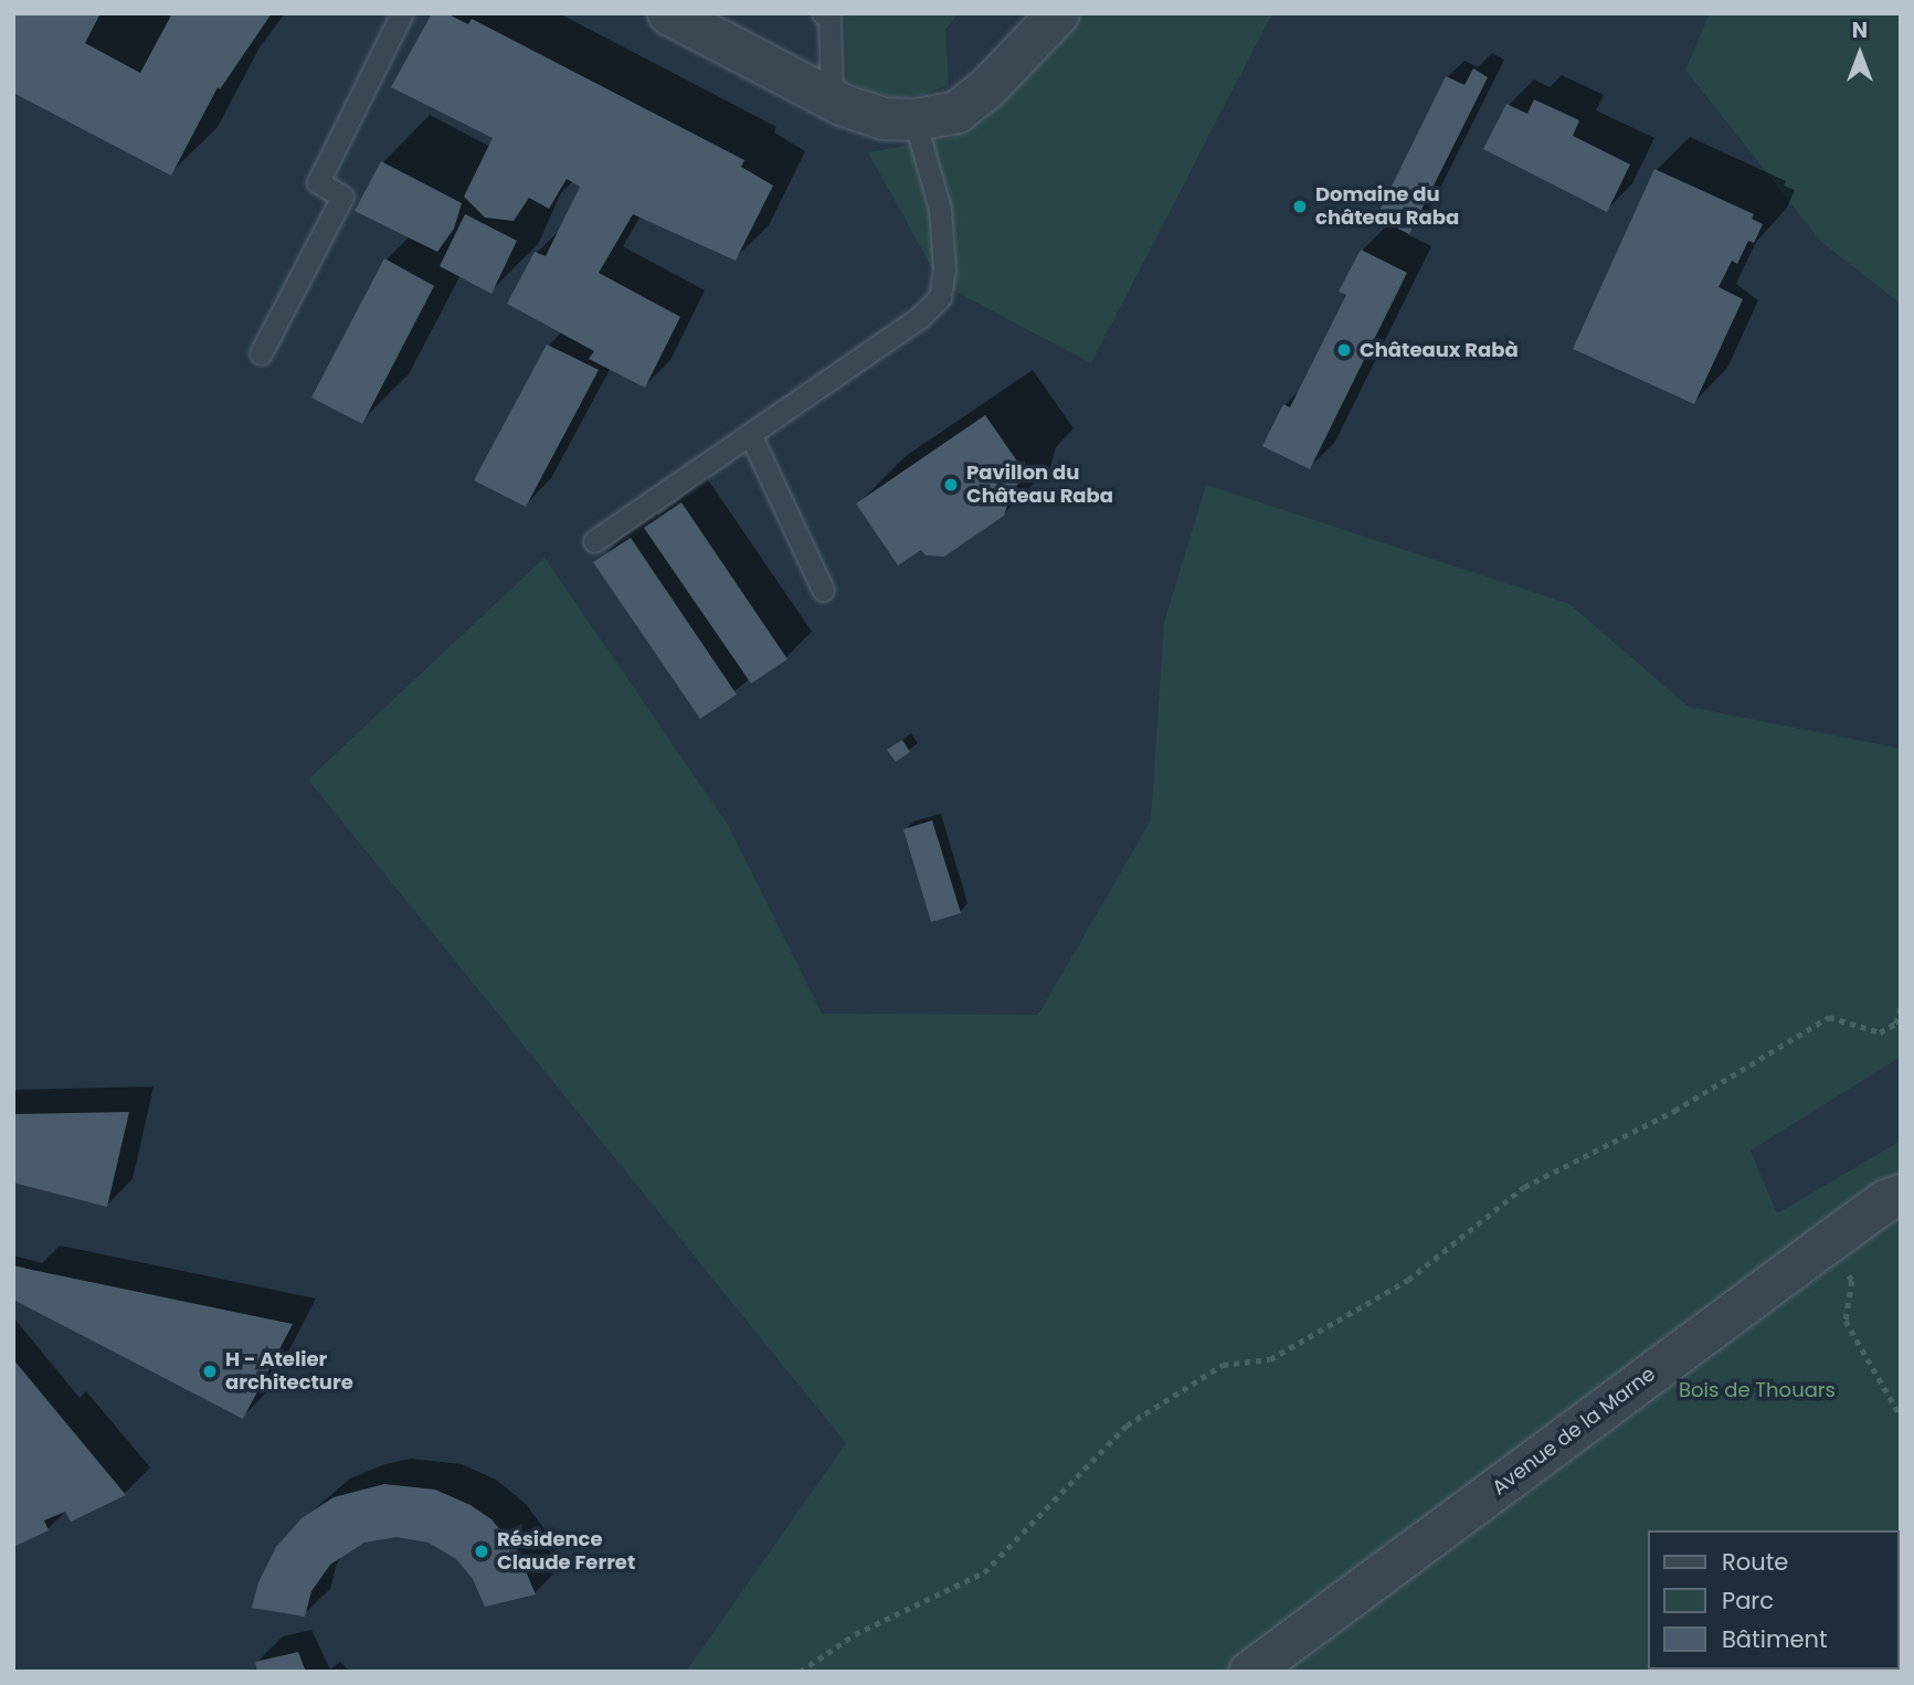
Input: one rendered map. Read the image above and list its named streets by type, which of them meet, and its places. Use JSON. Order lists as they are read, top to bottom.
{
  "streets": {
    "street": ["Avenue de la Marne"]
  },
  "parks": ["Bois de Thouars"],
  "places": [
    "Domaine du château Raba",
    "Châteaux Rabà",
    "Pavillon du Château Raba",
    "H - Atelier architecture",
    "Résidence Claude Ferret"
  ],
  "legend": ["Route", "Parc", "Bâtiment"],
  "north": "top"
}
